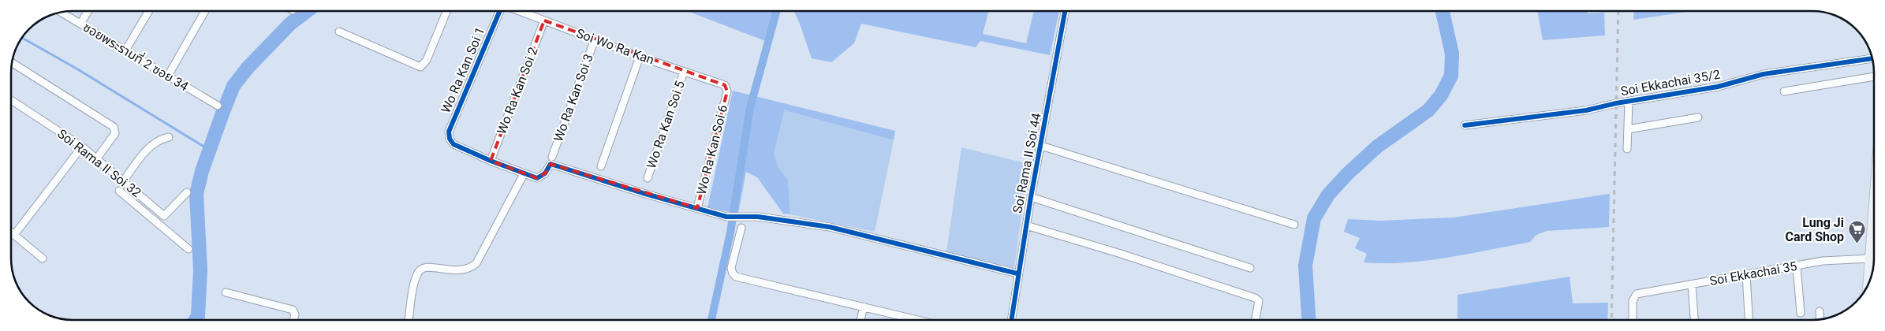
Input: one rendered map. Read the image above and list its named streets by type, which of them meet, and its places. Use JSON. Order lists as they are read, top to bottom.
{
  "streets": {
    "street": [
      "Soi Wo Ra Kan",
      "ซอยพระรามที่ 2 ซอย 34",
      "Wo Ra Kan Soi 1",
      "Soi Ekkachai 35/2",
      "Wo Ra Kan Soi 2",
      "Wo Ra Kan Soi 3",
      "Wo Ra Kan Soi 5",
      "Wo Ra Kan Soi 6",
      "Soi Rama II Soi 32",
      "Soi Rama II Soi 44",
      "Soi Ekkachai 35"
    ]
  },
  "crossings": [
    ["Soi Wo Ra Kan", "Wo Ra Kan Soi 2"],
    ["Soi Wo Ra Kan", "Wo Ra Kan Soi 3"],
    ["Soi Wo Ra Kan", "Wo Ra Kan Soi 5"],
    ["Soi Wo Ra Kan", "Wo Ra Kan Soi 6"],
    ["Wo Ra Kan Soi 1", "Wo Ra Kan Soi 2"]
  ],
  "places": {
    "supermarket": ["Lung Ji Card Shop"]
  }
}
